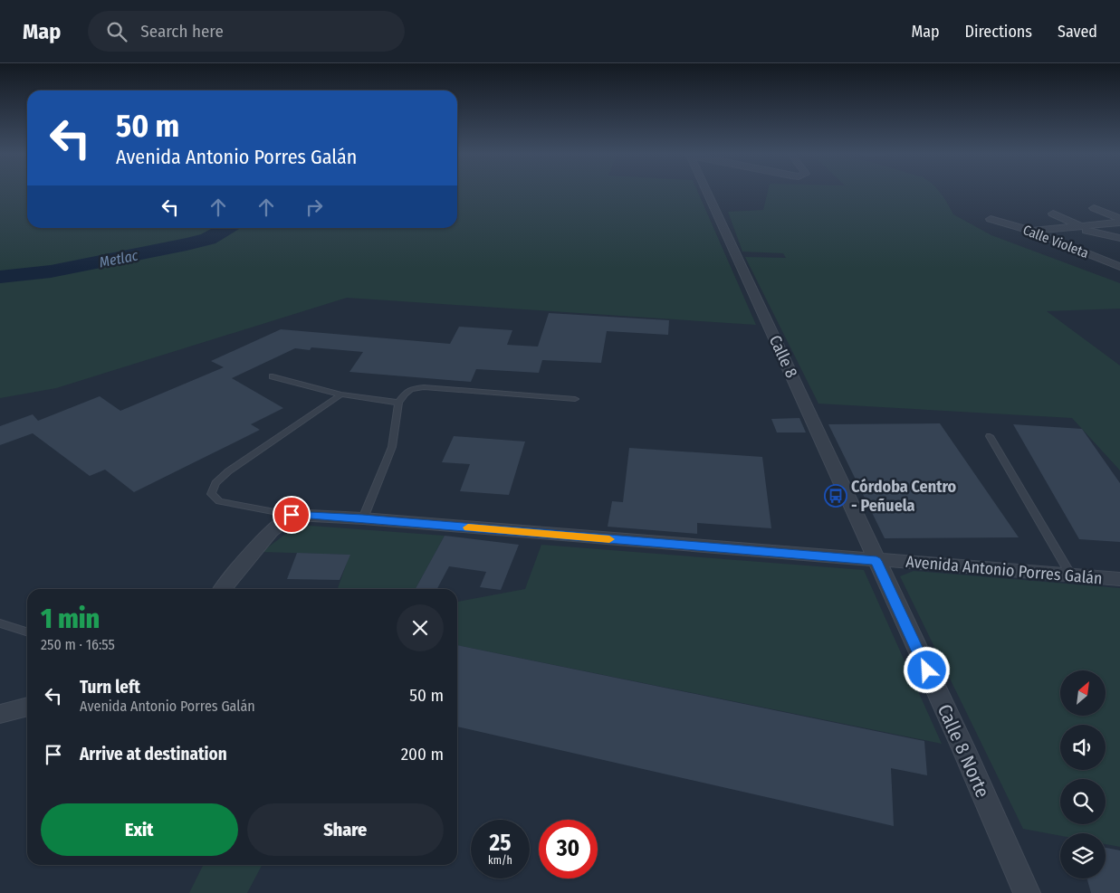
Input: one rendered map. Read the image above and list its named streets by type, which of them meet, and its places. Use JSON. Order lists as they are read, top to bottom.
{
  "streets": {
    "street": [
      "Calle Violeta",
      "Calle 8",
      "Avenida Antonio Porres Galán",
      "Calle 8 Norte"
    ]
  },
  "crossings": [
    ["Calle 8", "Avenida Antonio Porres Galán"],
    ["Calle 8", "Calle 8 Norte"],
    ["Avenida Antonio Porres Galán", "Calle 8 Norte"]
  ],
  "water": ["Metlac"],
  "places": {
    "bus stop": ["Córdoba Centro - Peñuela"]
  },
  "north": "top right",
  "page": {
    "header": "Map",
    "search": "Search here",
    "nav": ["Map", "Directions", "Saved"],
    "turn": ["50 m", "Avenida Antonio Porres Galán"],
    "heading": ["1 min", "250 m · 16:55"],
    "list": [
      {
        "name": "Turn left",
        "note": "Avenida Antonio Porres Galán",
        "value": "50 m"
      },
      {
        "name": "Arrive at destination",
        "value": "200 m"
      }
    ],
    "buttons": ["Exit", "Share"],
    "speed": "25 km/h",
    "limit": "30"
  }
}
